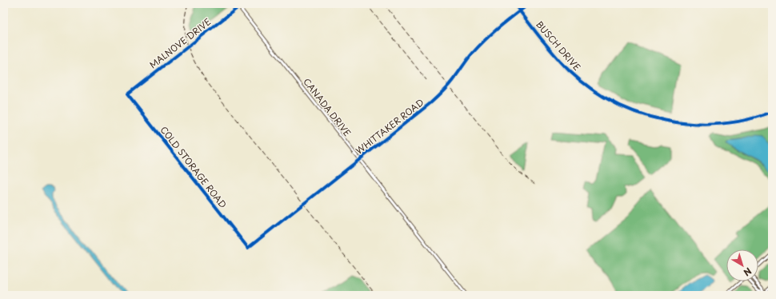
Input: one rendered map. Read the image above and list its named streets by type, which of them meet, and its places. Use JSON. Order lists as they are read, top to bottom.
{
  "streets": {
    "street": [
      "MALNOVE DRIVE",
      "BUSCH DRIVE",
      "CANADA DRIVE",
      "WHITTAKER ROAD",
      "COLD STORAGE ROAD"
    ]
  },
  "crossings": [
    ["MALNOVE DRIVE", "CANADA DRIVE"],
    ["MALNOVE DRIVE", "COLD STORAGE ROAD"],
    ["BUSCH DRIVE", "WHITTAKER ROAD"],
    ["CANADA DRIVE", "WHITTAKER ROAD"],
    ["WHITTAKER ROAD", "COLD STORAGE ROAD"]
  ],
  "north": "bottom right"
}
